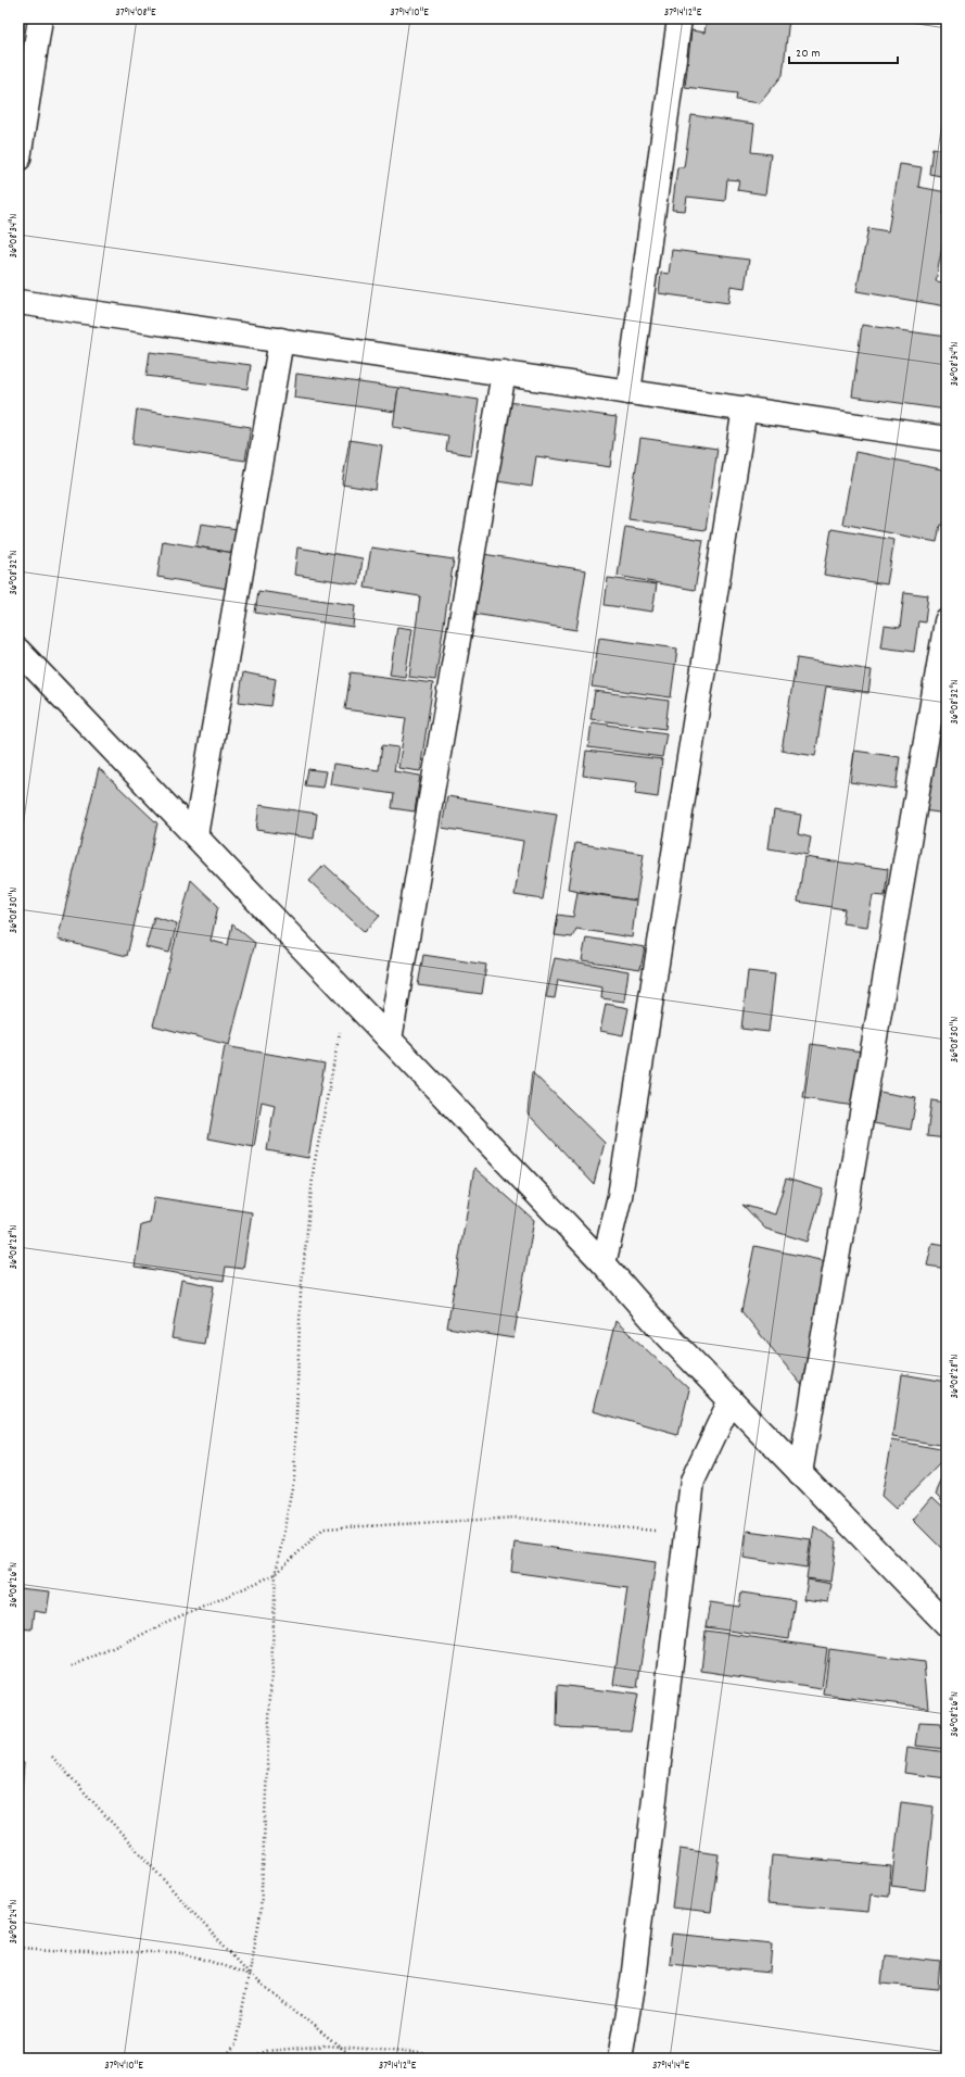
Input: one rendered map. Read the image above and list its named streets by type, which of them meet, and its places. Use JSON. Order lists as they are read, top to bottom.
{
  "scale_bar": "20 m",
  "coordinates": [
    "37°14'08\"E",
    "37°14'10\"E",
    "37°14'12\"E",
    "36°08'34\"N",
    "36°08'32\"N",
    "36°08'30\"N",
    "36°08'28\"N",
    "36°08'26\"N",
    "36°08'24\"N",
    "37°14'14\"E"
  ]
}
